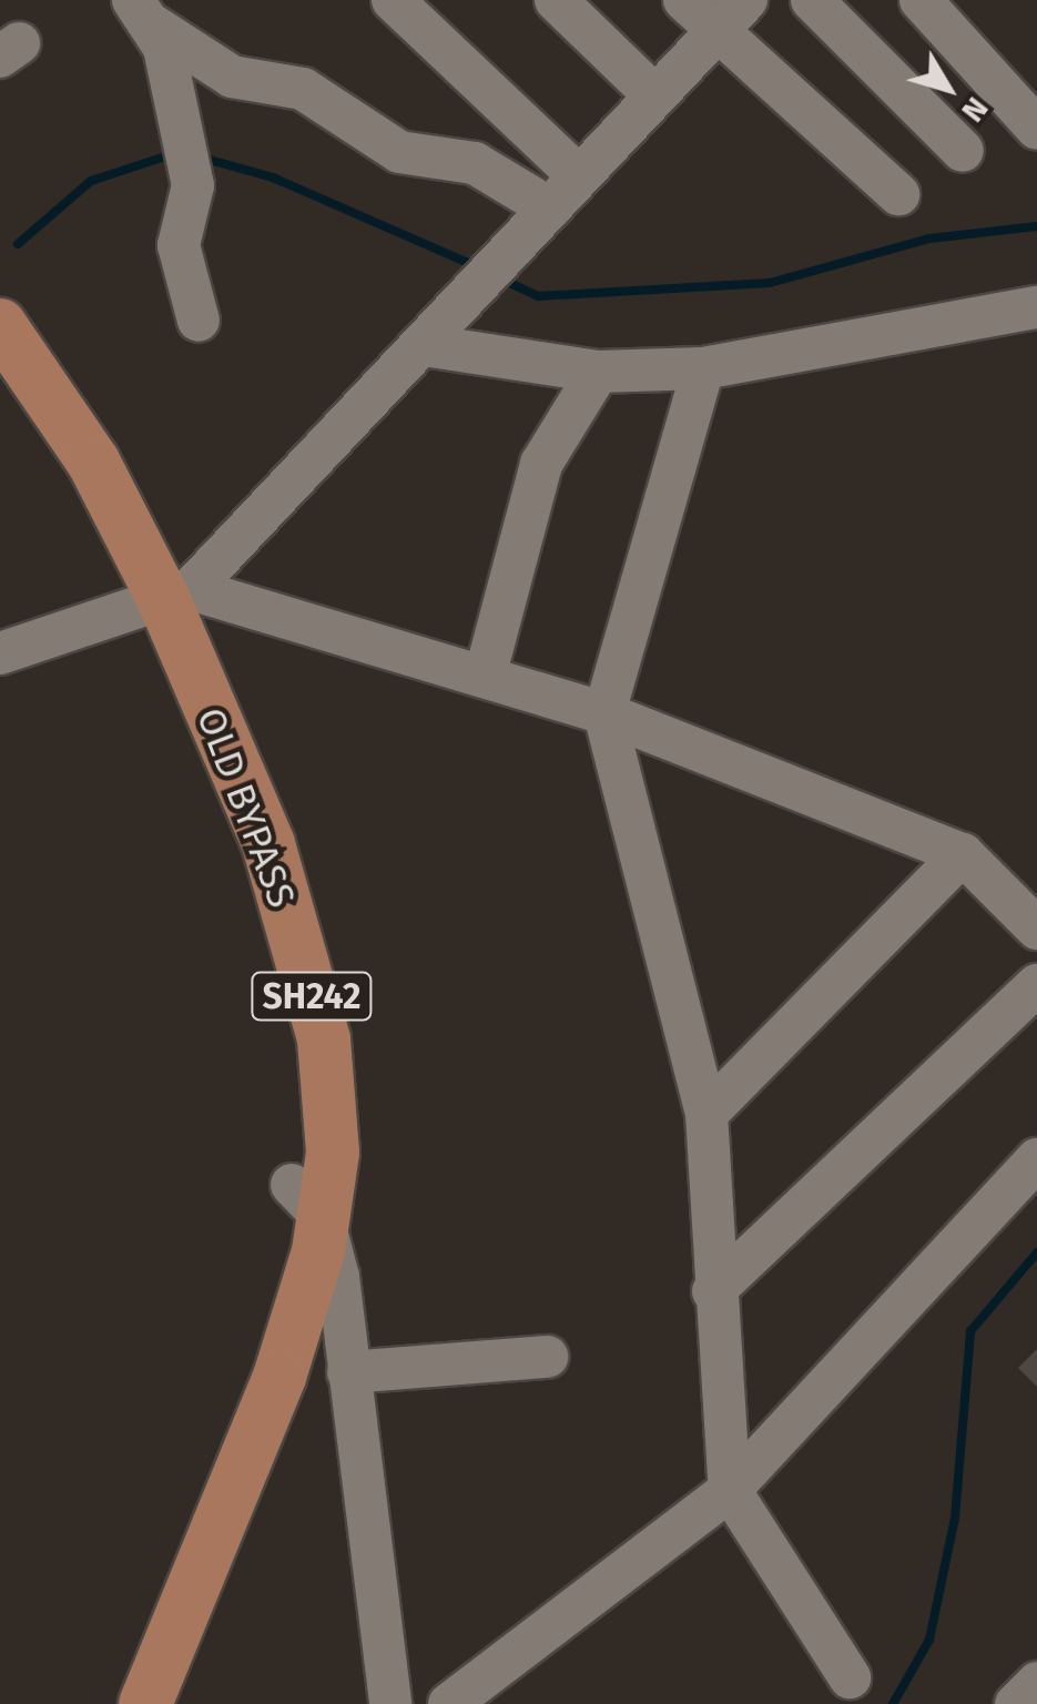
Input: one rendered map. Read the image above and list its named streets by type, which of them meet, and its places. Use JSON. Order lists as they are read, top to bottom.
{
  "streets": {
    "main road": ["OLD BYPASS", "SH242"]
  },
  "north": "bottom right"
}
